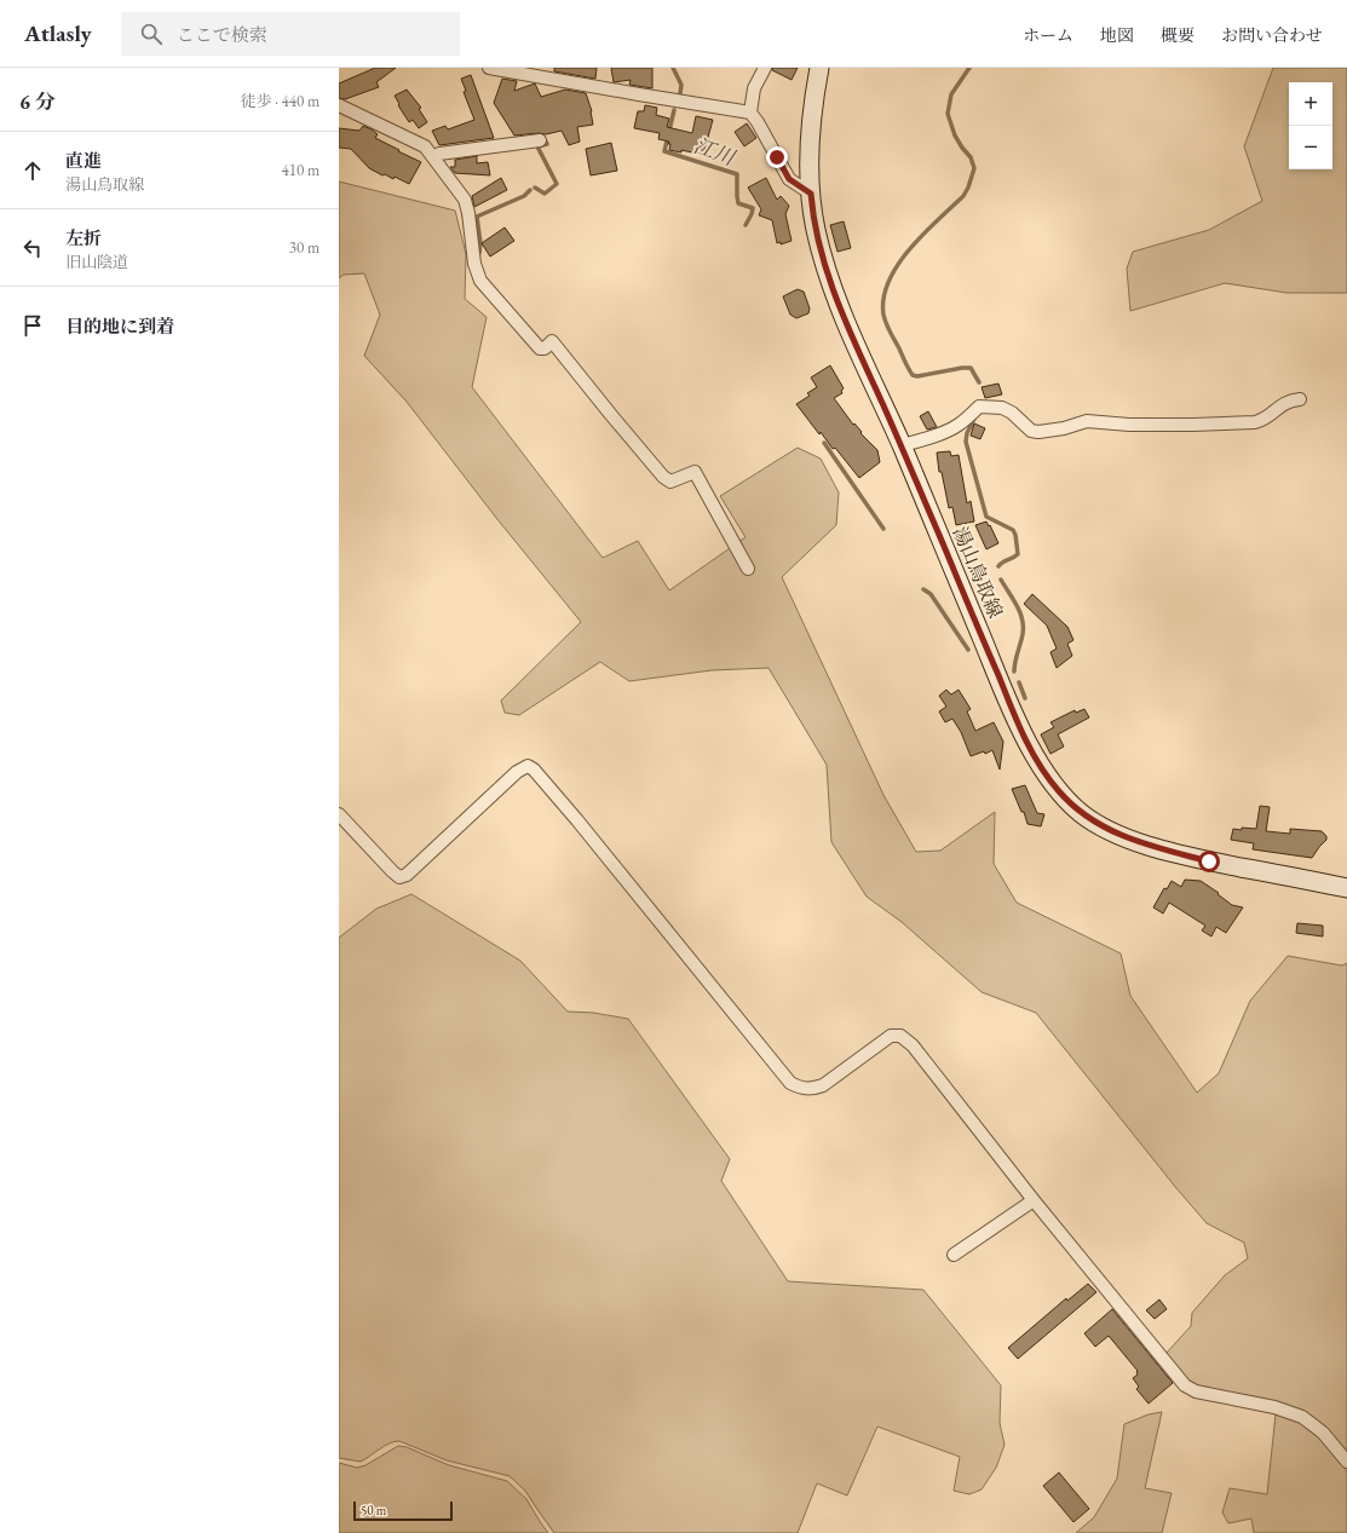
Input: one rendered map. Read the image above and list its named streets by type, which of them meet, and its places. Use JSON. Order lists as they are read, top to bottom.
{
  "streets": {
    "main road": ["湯山鳥取線"]
  },
  "water": ["江川"],
  "scale_bar": "50 m",
  "page": {
    "header": "Atlasly",
    "search": "ここで検索",
    "nav": [
      "ホーム",
      "地図",
      "概要",
      "お問い合わせ"
    ],
    "heading": ["6 分", "徒歩 · 440 m"],
    "map_buttons": ["+", "−"],
    "list": [
      ["直進", "湯山鳥取線", "410 m"],
      ["左折", "旧山陰道", "30 m"],
      "目的地に到着"
    ],
    "scale": "50 m"
  }
}
